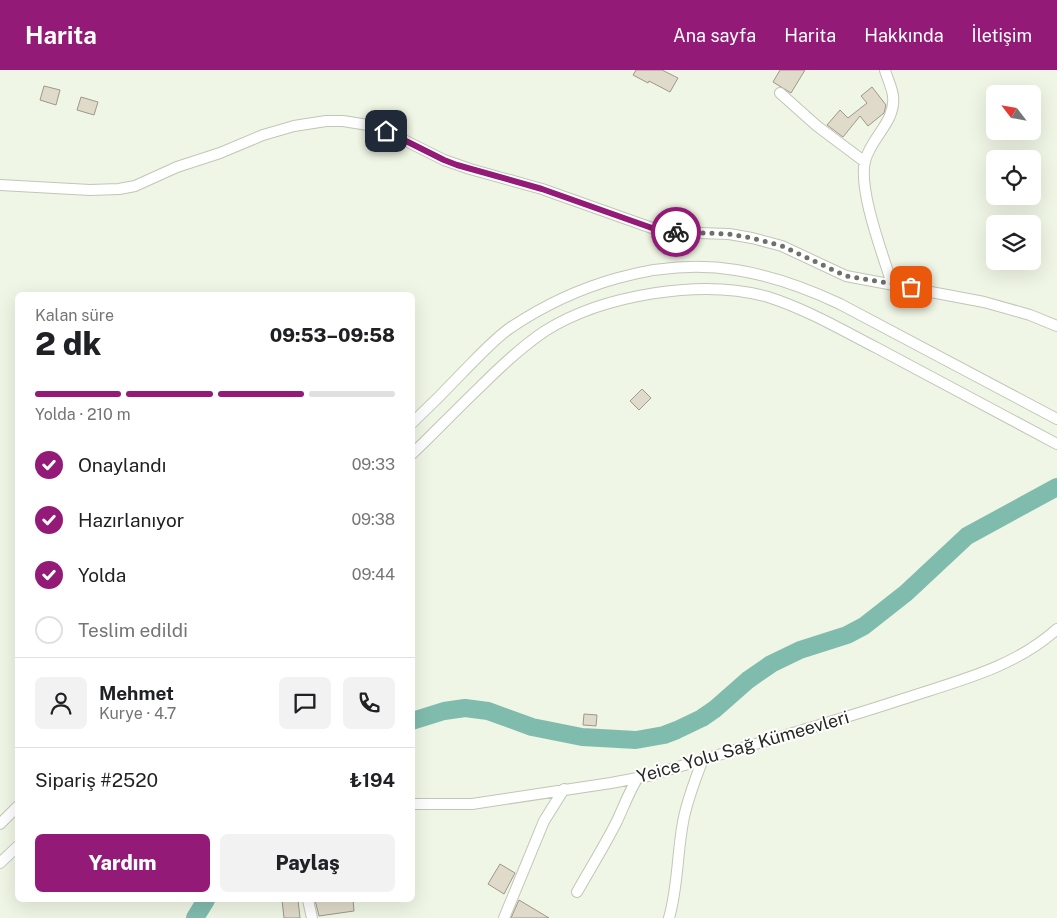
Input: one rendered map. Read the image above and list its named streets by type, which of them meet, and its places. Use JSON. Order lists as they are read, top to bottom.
{
  "streets": {
    "street": ["Yeice Yolu Sağ Kümeevleri"]
  },
  "north": "top left",
  "page": {
    "header": "Harita",
    "nav": [
      "Ana sayfa",
      "Harita",
      "Hakkında",
      "İletişim"
    ],
    "heading": ["2 dk", "Kalan süre", "09:53–09:58"],
    "panel": [
      "Mehmet",
      "Kurye · 4.7",
      "Sipariş #2520",
      "₺194"
    ],
    "bar": "Yolda · 210 m",
    "list": [
      ["Onaylandı", "09:33"],
      ["Hazırlanıyor", "09:38"],
      ["Yolda", "09:44"],
      "Teslim edildi"
    ],
    "buttons": ["Yardım", "Paylaş"]
  }
}
